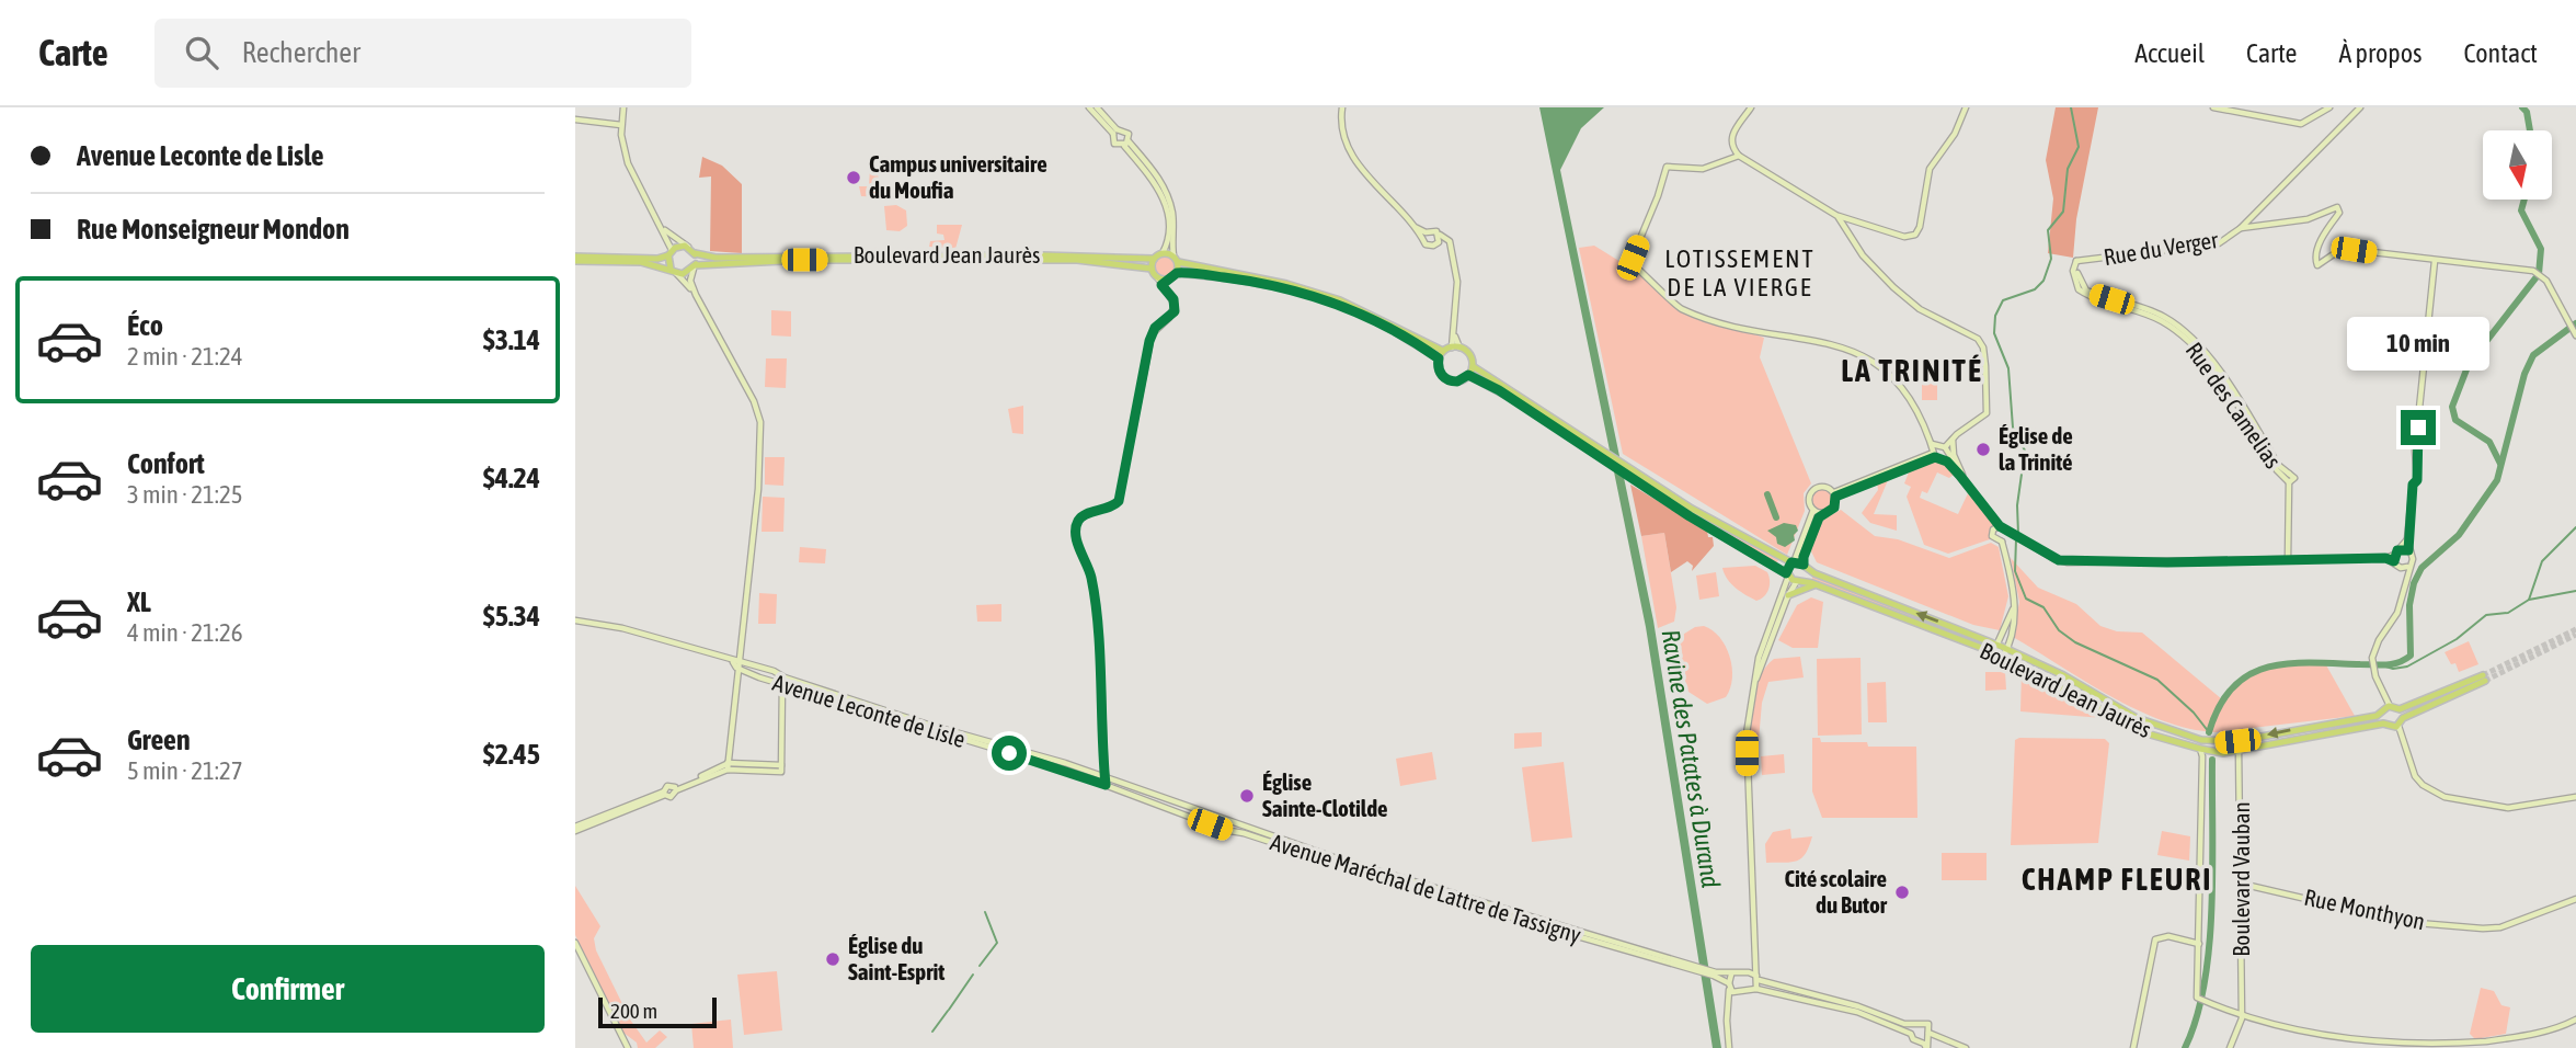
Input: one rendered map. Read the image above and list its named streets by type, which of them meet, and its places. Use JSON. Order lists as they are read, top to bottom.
{
  "streets": {
    "main road": ["Boulevard Jean Jaurès"],
    "street": [
      "Rue du Verger",
      "Rue des Camelias",
      "Avenue Leconte de Lisle",
      "Boulevard Vauban",
      "Avenue Maréchal de Lattre de Tassigny",
      "Rue Monthyon"
    ]
  },
  "crossings": [
    ["Rue du Verger", "Rue des Camelias"],
    ["Boulevard Jean Jaurès", "Boulevard Vauban"],
    ["Avenue Leconte de Lisle", "Avenue Maréchal de Lattre de Tassigny"],
    ["Boulevard Vauban", "Rue Monthyon"]
  ],
  "districts": ["LOTISSEMENT DE LA VIERGE", "LA TRINITÉ", "CHAMP FLEURI"],
  "water": ["Ravine des Patates à Durand"],
  "places": [
    "Campus universitaire du Moufia",
    "Église de la Trinité",
    "Église Sainte-Clotilde",
    "Cité scolaire du Butor",
    "Église du Saint-Esprit"
  ],
  "scale_bar": "200 m",
  "north": "bottom",
  "page": {
    "header": "Carte",
    "search": "Rechercher",
    "nav": [
      "Accueil",
      "Carte",
      "À propos",
      "Contact"
    ],
    "banner": ["Avenue Leconte de Lisle", "Rue Monseigneur Mondon"],
    "list": [
      {
        "name": "Éco",
        "note": "2 min · 21:24",
        "value": "$3.14"
      },
      {
        "name": "Confort",
        "note": "3 min · 21:25",
        "value": "$4.24"
      },
      {
        "name": "XL",
        "note": "4 min · 21:26",
        "value": "$5.34"
      },
      {
        "name": "Green",
        "note": "5 min · 21:27",
        "value": "$2.45"
      }
    ],
    "bubble": "10 min",
    "buttons": "Confirmer",
    "scale": "200 m"
  }
}
